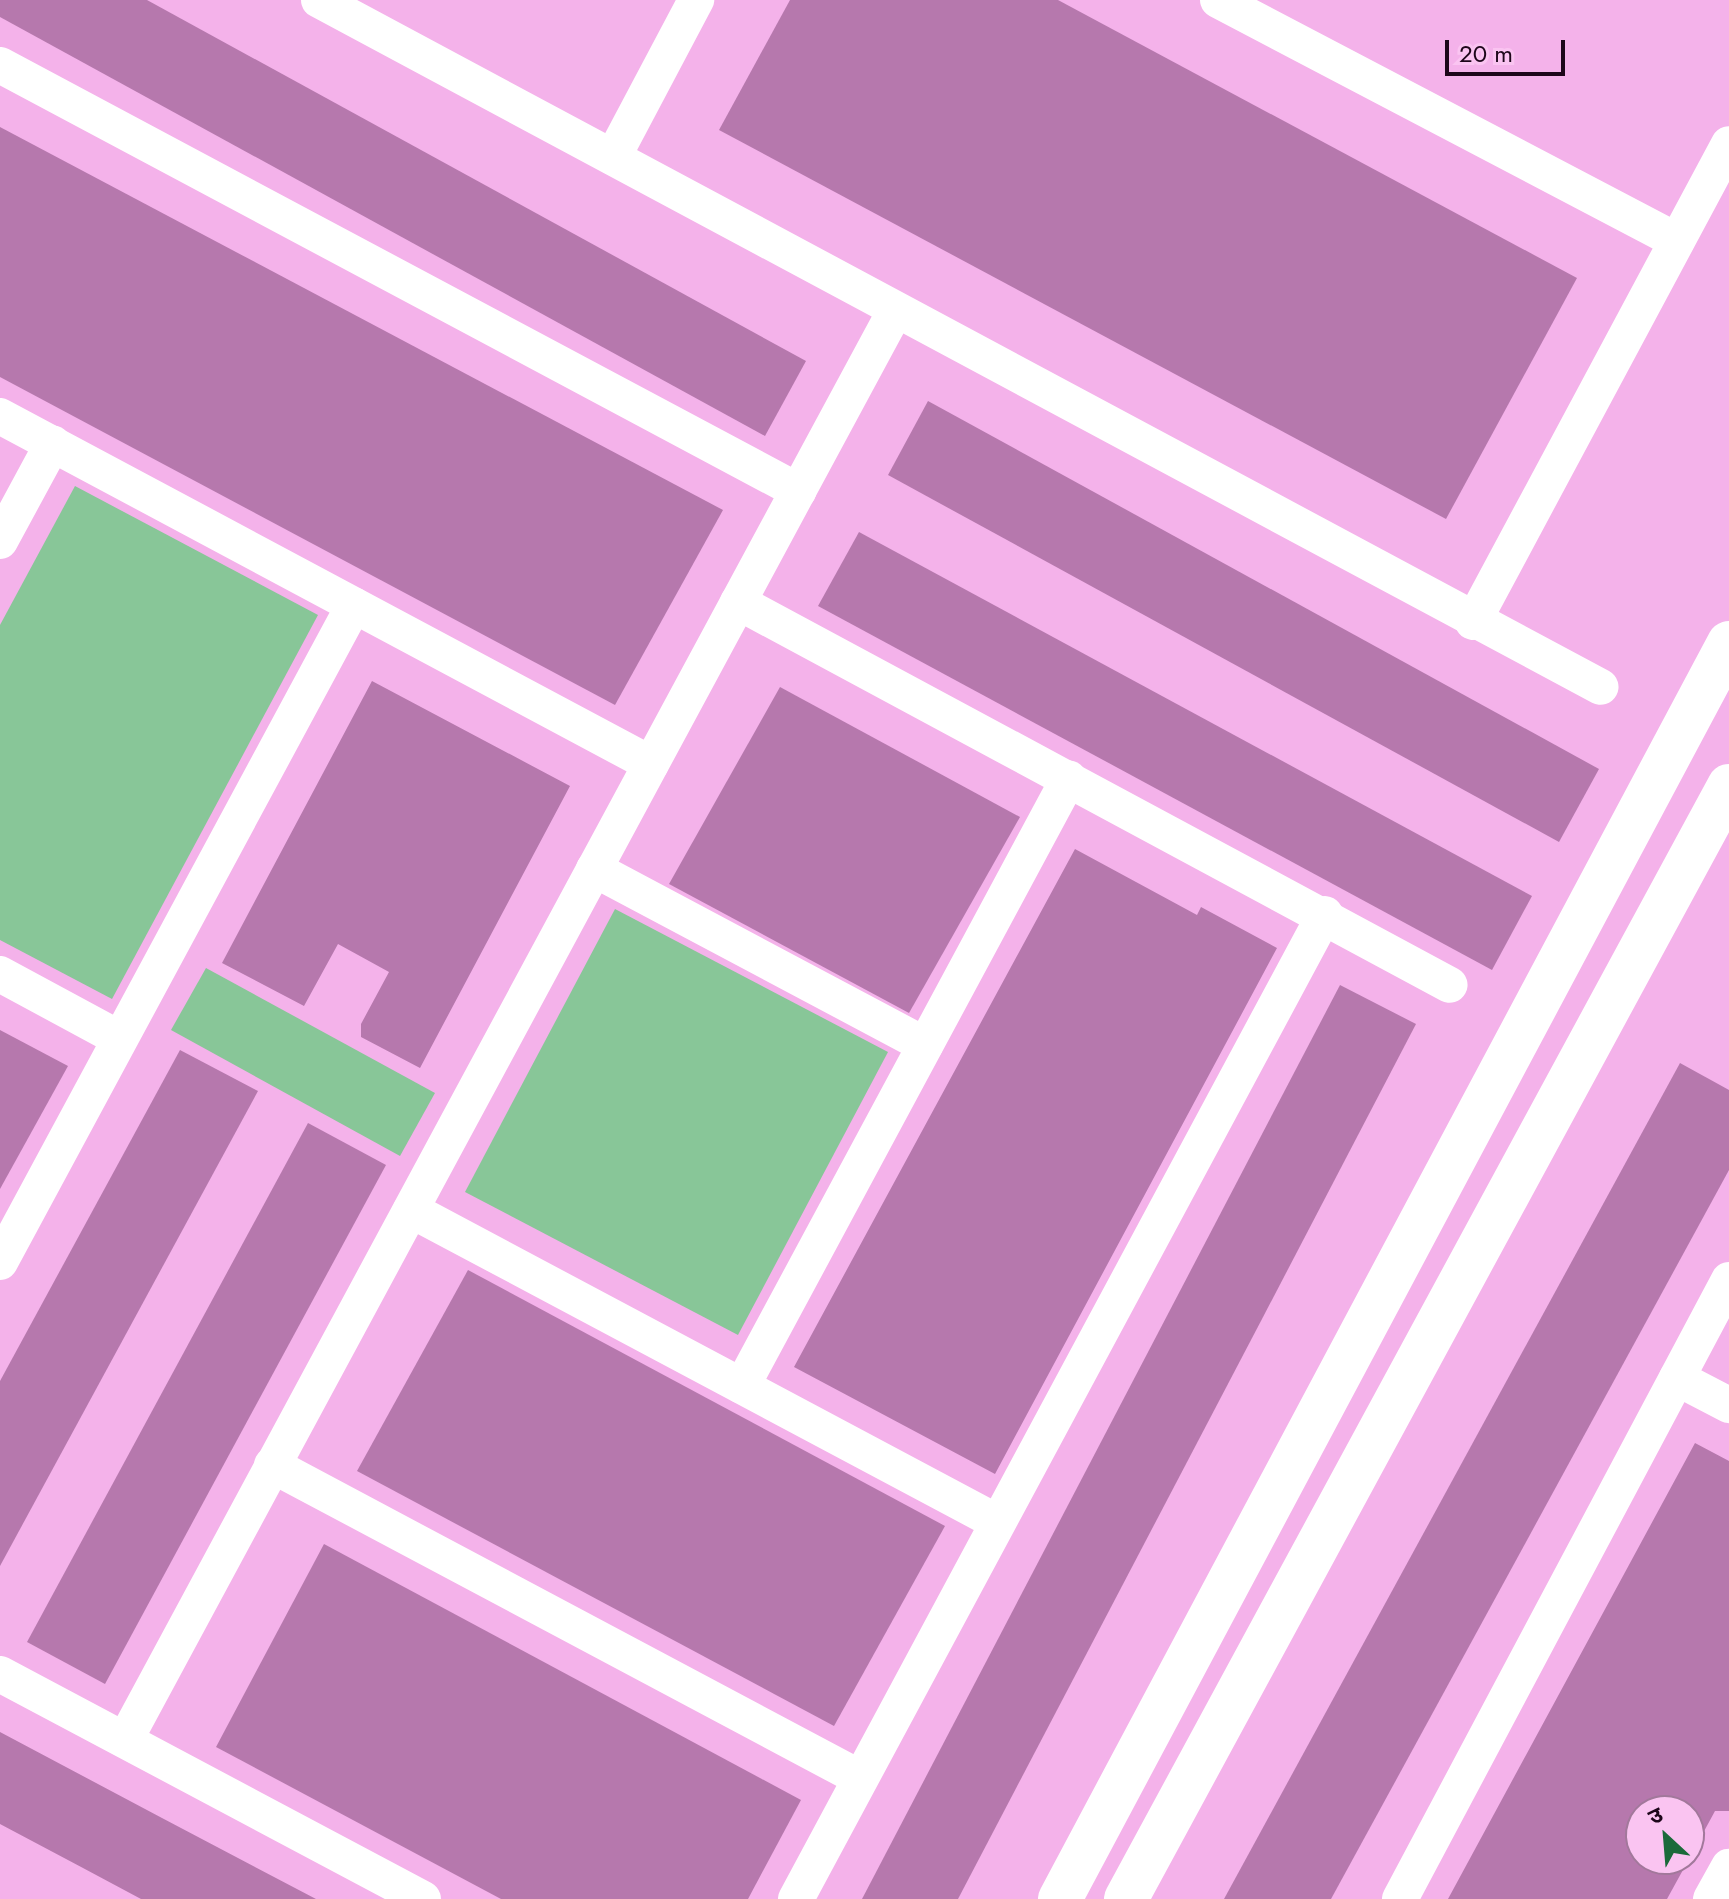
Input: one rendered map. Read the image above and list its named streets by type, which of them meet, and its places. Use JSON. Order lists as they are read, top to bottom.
{
  "scale_bar": "20 m",
  "north": "top left"
}
